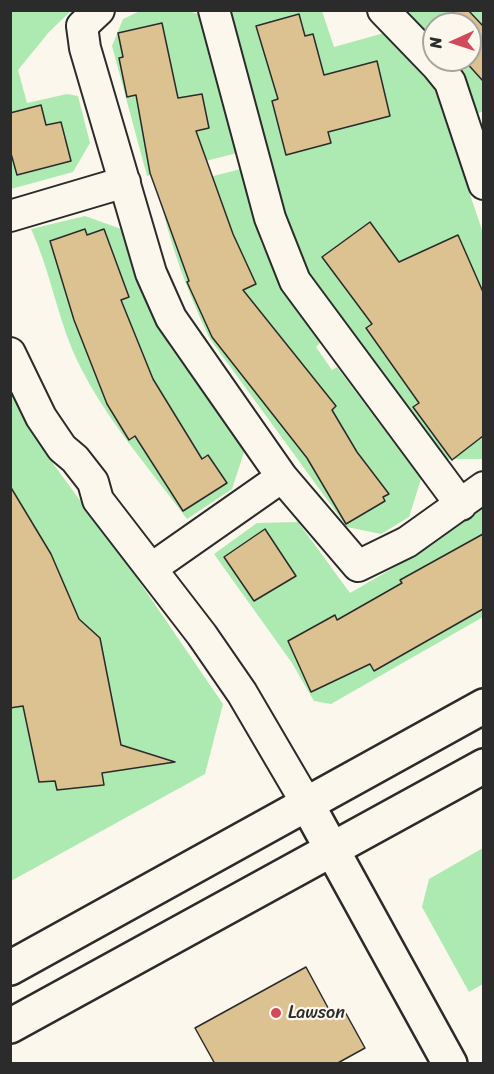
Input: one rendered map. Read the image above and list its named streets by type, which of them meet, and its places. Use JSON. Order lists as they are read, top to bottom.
{
  "places": ["Lawson"],
  "north": "left"
}
